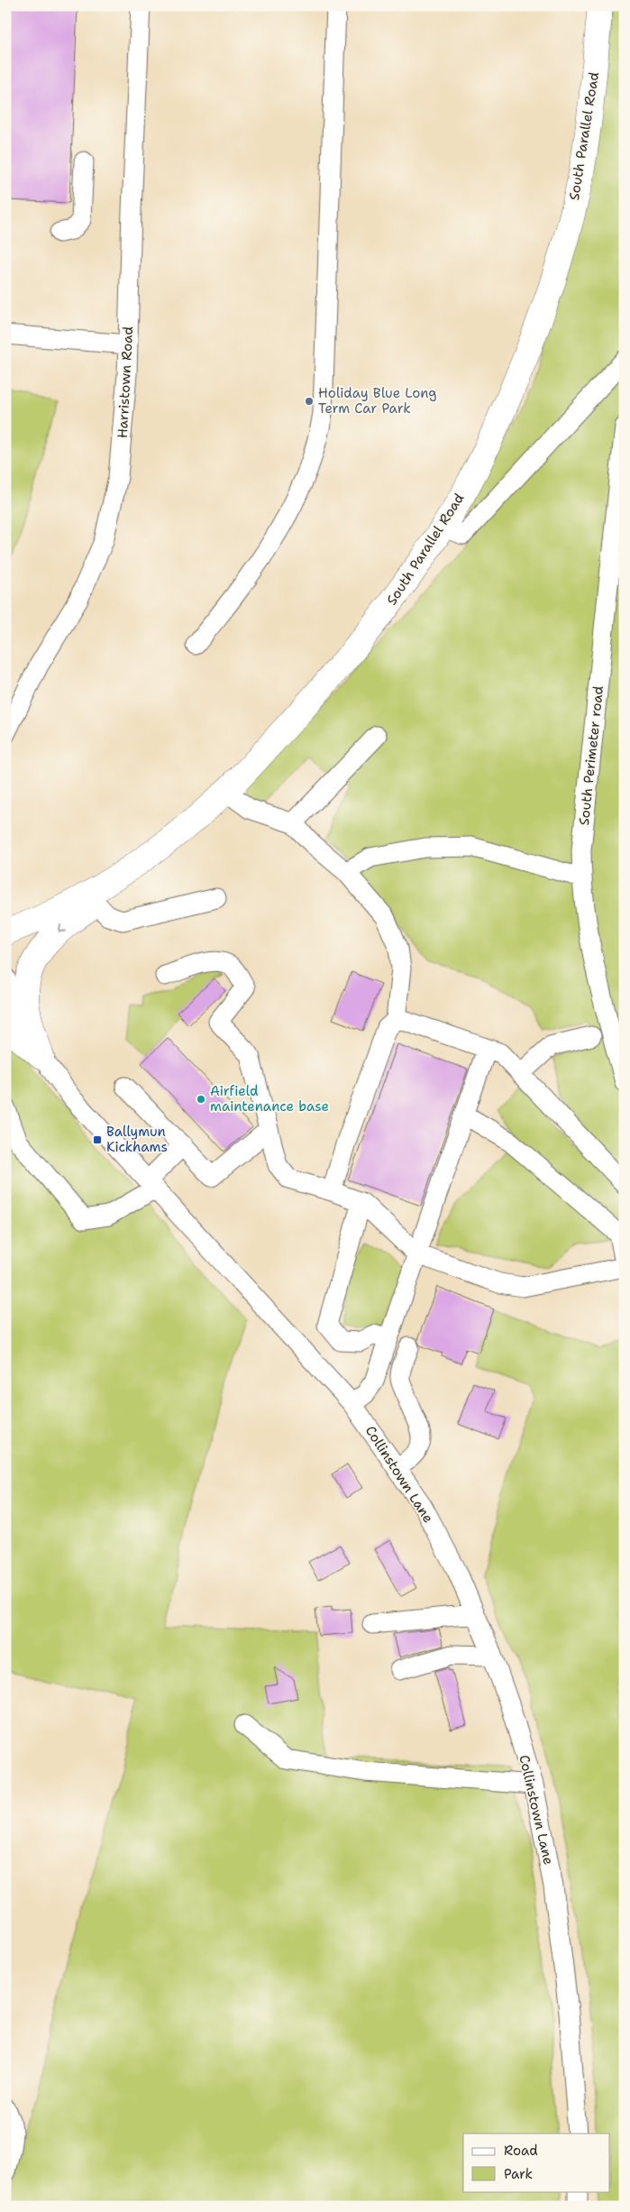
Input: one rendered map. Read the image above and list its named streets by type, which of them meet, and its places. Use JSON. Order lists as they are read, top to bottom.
{
  "streets": {
    "main road": ["South Parallel Road"],
    "street": ["Harristown Road", "South Perimeter road", "Collinstown Lane"]
  },
  "places": {
    "other": ["Holiday Blue Long Term Car Park", "Airfield maintenance base"],
    "transit": ["Ballymun Kickhams"]
  },
  "legend": ["Road", "Park"]
}
